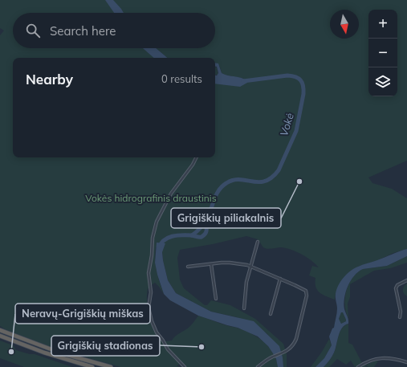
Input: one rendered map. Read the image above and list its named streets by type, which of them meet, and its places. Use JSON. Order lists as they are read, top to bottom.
{
  "water": ["Vokė"],
  "parks": ["Vokės hidrografinis draustinis"],
  "places": ["Grigiškių piliakalnis", "Grigiškių stadionas", "Neravų-Grigiškių miškas"],
  "north": "bottom",
  "page": {
    "map_buttons": ["+", "−"],
    "search": "Search here",
    "heading": ["Nearby", "0 results"]
  }
}
